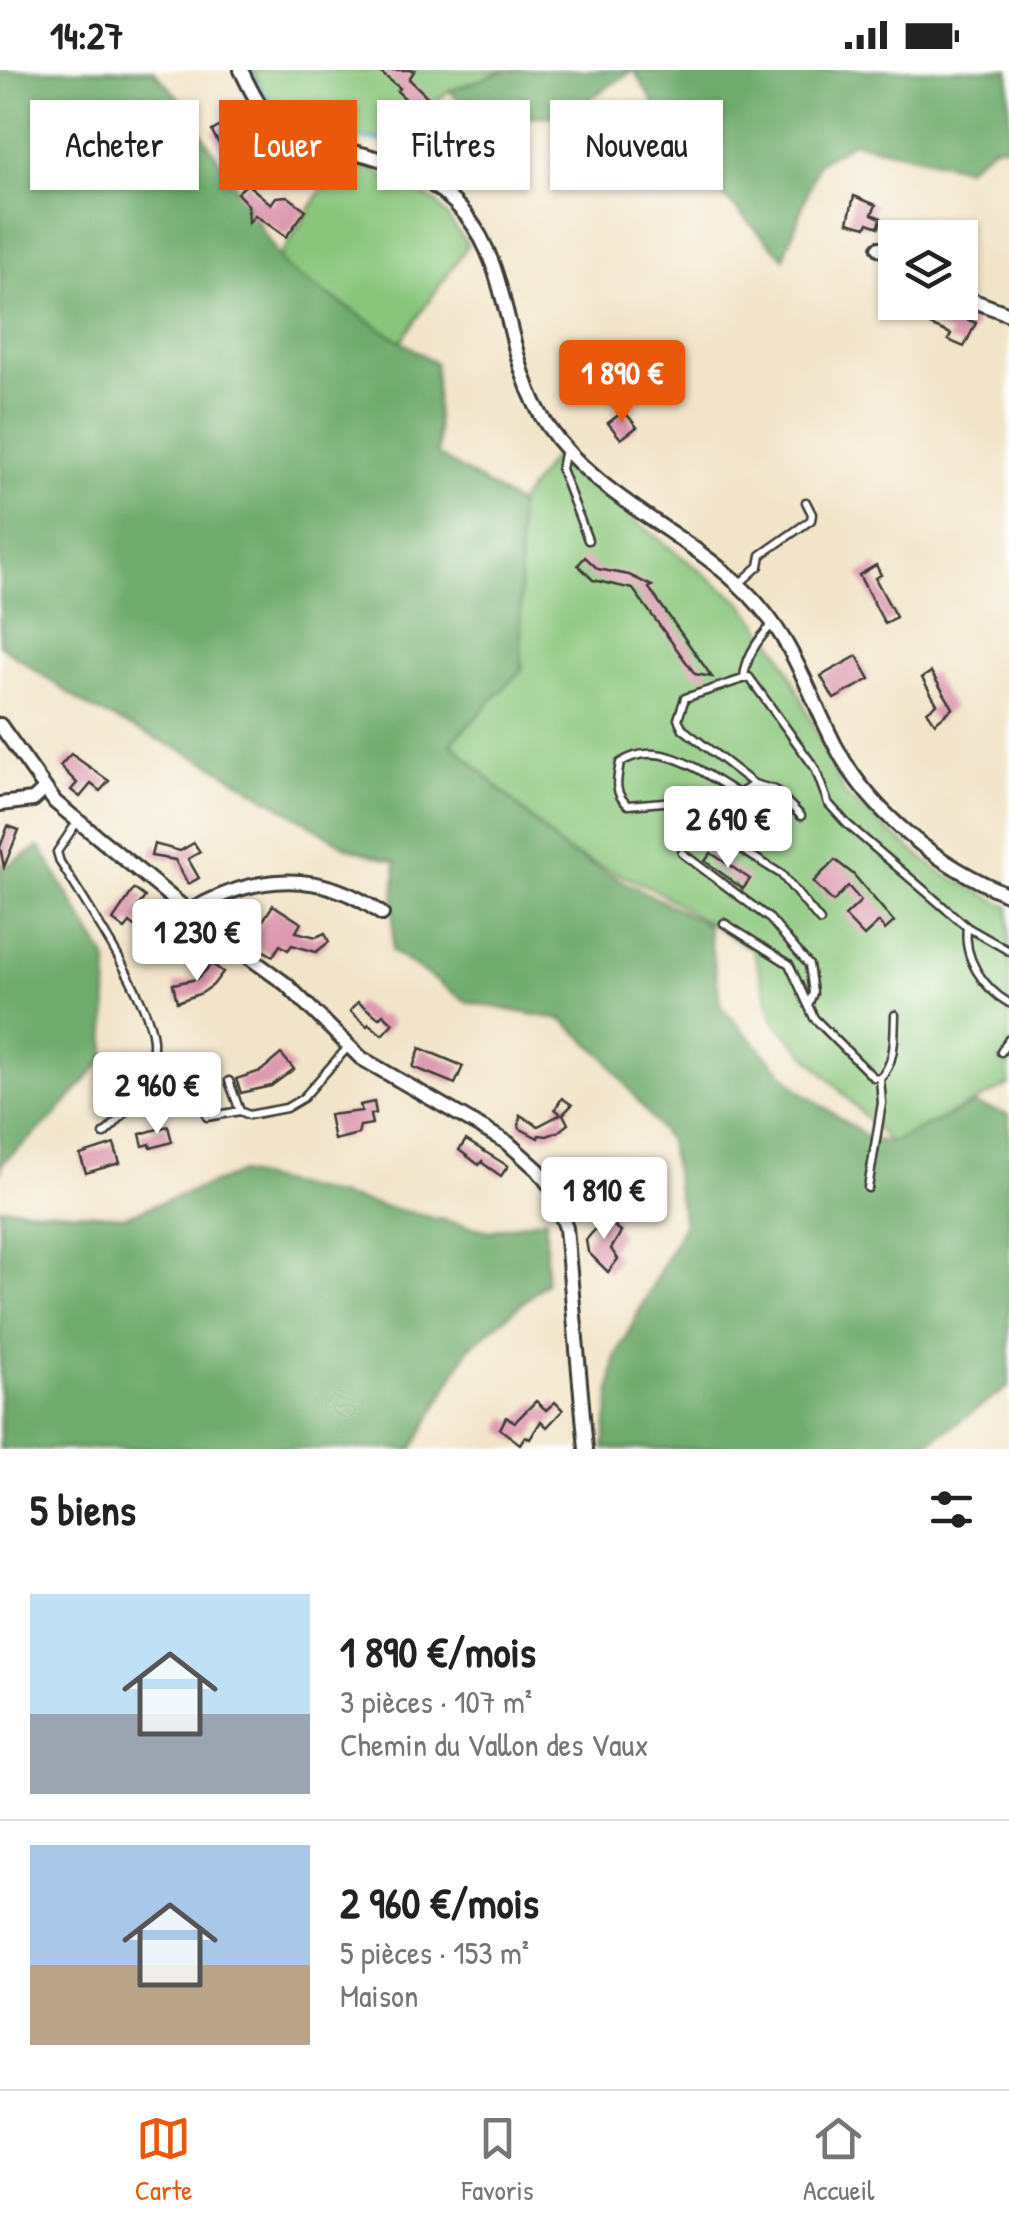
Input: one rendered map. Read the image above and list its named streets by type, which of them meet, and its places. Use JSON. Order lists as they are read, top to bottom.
{
  "page": {
    "status": "14:27",
    "chip": [
      "Acheter",
      "Louer",
      "Filtres",
      "Nouveau"
    ],
    "price": [
      "1 890 €",
      "2 690 €",
      "1 230 €",
      "2 960 €",
      "1 810 €"
    ],
    "heading": "5 biens",
    "list": [
      {
        "name": "1 890 €/mois",
        "note": "3 pièces · 107 m² · Chemin du Vallon des Vaux"
      },
      {
        "name": "2 960 €/mois",
        "note": "5 pièces · 153 m² · Maison"
      }
    ],
    "tabs": ["Carte", "Favoris", "Accueil"]
  }
}
